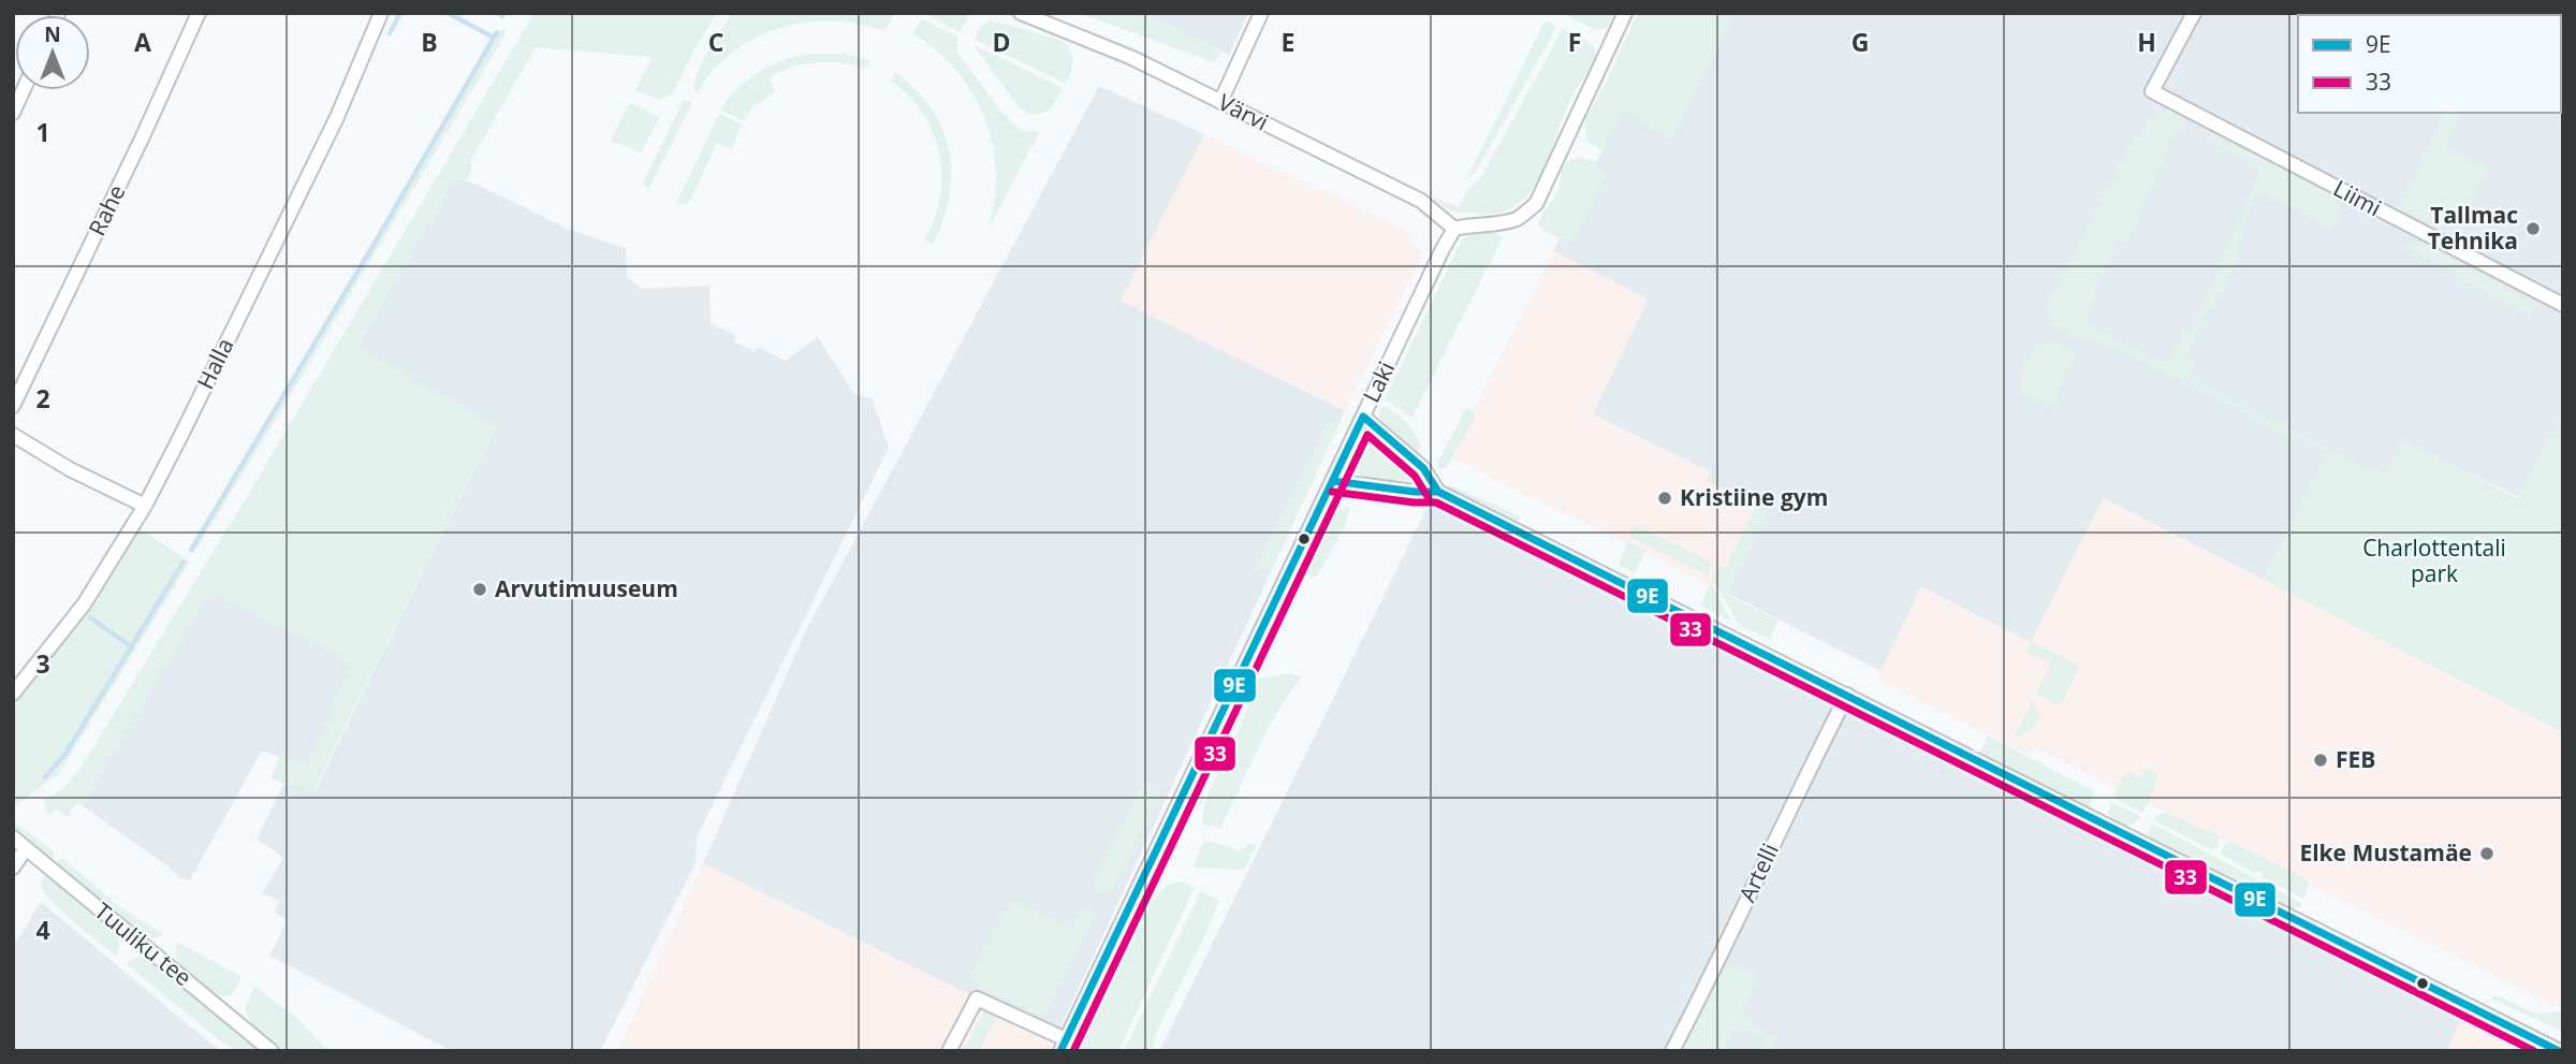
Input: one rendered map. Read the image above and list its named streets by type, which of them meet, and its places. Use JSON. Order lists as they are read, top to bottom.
{
  "streets": {
    "street": [
      "Värvi",
      "Liimi",
      "Rahe",
      "Halla",
      "Laki",
      "Artelli",
      "Tuuliku tee"
    ]
  },
  "crossings": [
    ["Värvi", "Laki"]
  ],
  "parks": ["Charlottentali park"],
  "places": [
    "Tallmac Tehnika",
    "Kristiine gym",
    "Arvutimuuseum",
    "FEB",
    "Elke Mustamäe"
  ],
  "lines": ["transit line 9E", "transit line 33"],
  "legend": ["9E", "33"],
  "north": "top",
  "grid": {
    "columns": [
      "A",
      "B",
      "C",
      "D",
      "E",
      "F",
      "G",
      "H"
    ],
    "rows": [
      "1",
      "2",
      "3",
      "4"
    ]
  }
}
